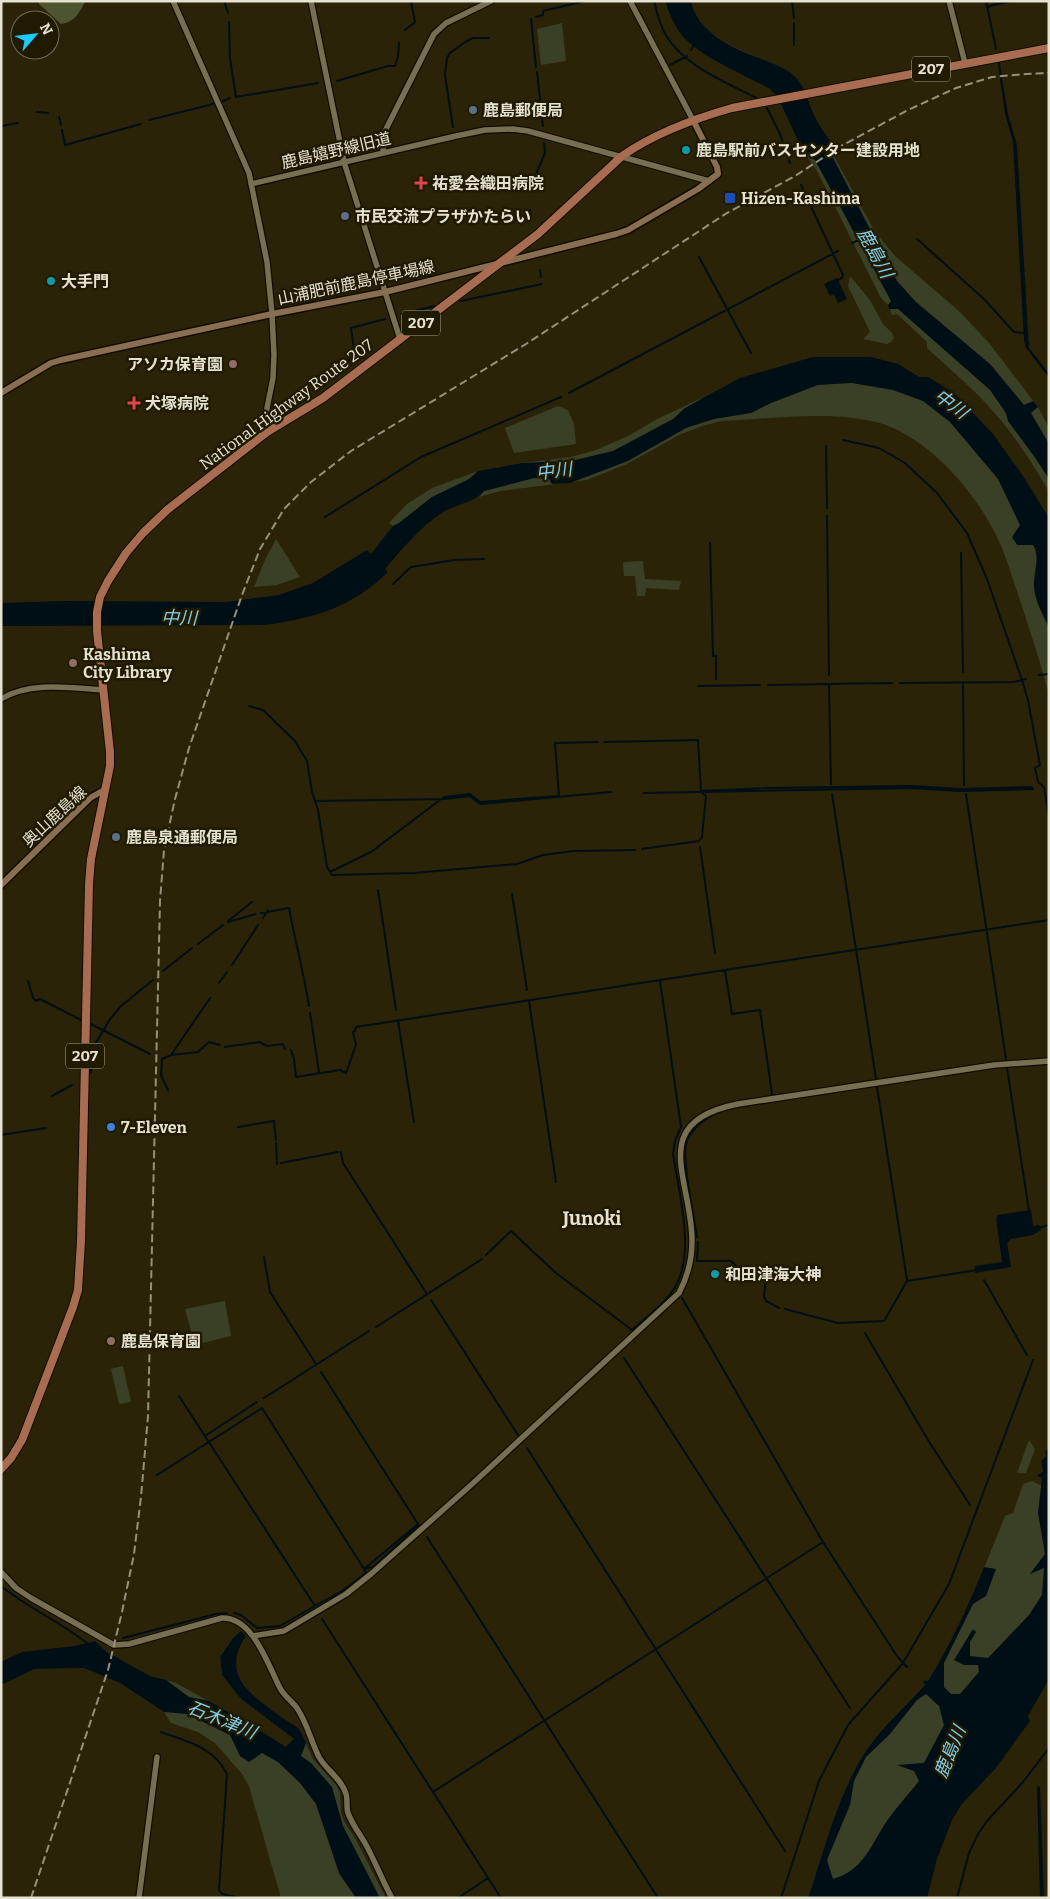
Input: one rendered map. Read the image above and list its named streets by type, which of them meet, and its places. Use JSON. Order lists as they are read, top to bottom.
{
  "streets": {
    "highway": ["207", "National Highway Route 207"],
    "main road": ["山浦肥前鹿島停車場線", "奥山鹿島線"],
    "street": ["鹿島嬉野線旧道"]
  },
  "crossings": [
    ["鹿島嬉野線旧道", "山浦肥前鹿島停車場線"],
    ["鹿島嬉野線旧道", "National Highway Route 207"],
    ["山浦肥前鹿島停車場線", "National Highway Route 207"],
    ["National Highway Route 207", "奥山鹿島線"]
  ],
  "districts": ["Junoki"],
  "water": ["鹿島川", "中川", "石木津川"],
  "places": {
    "other": [
      "鹿島郵便局",
      "鹿島駅前バスセンター建設用地",
      "市民交流プラザかたらい",
      "大手門",
      "アソカ保育園",
      "Kashima City Library",
      "鹿島泉通郵便局",
      "7-Eleven",
      "和田津海大神",
      "鹿島保育園"
    ],
    "health": ["祐愛会織田病院", "犬塚病院"],
    "transit": ["Hizen-Kashima"]
  },
  "north": "top right"
}
